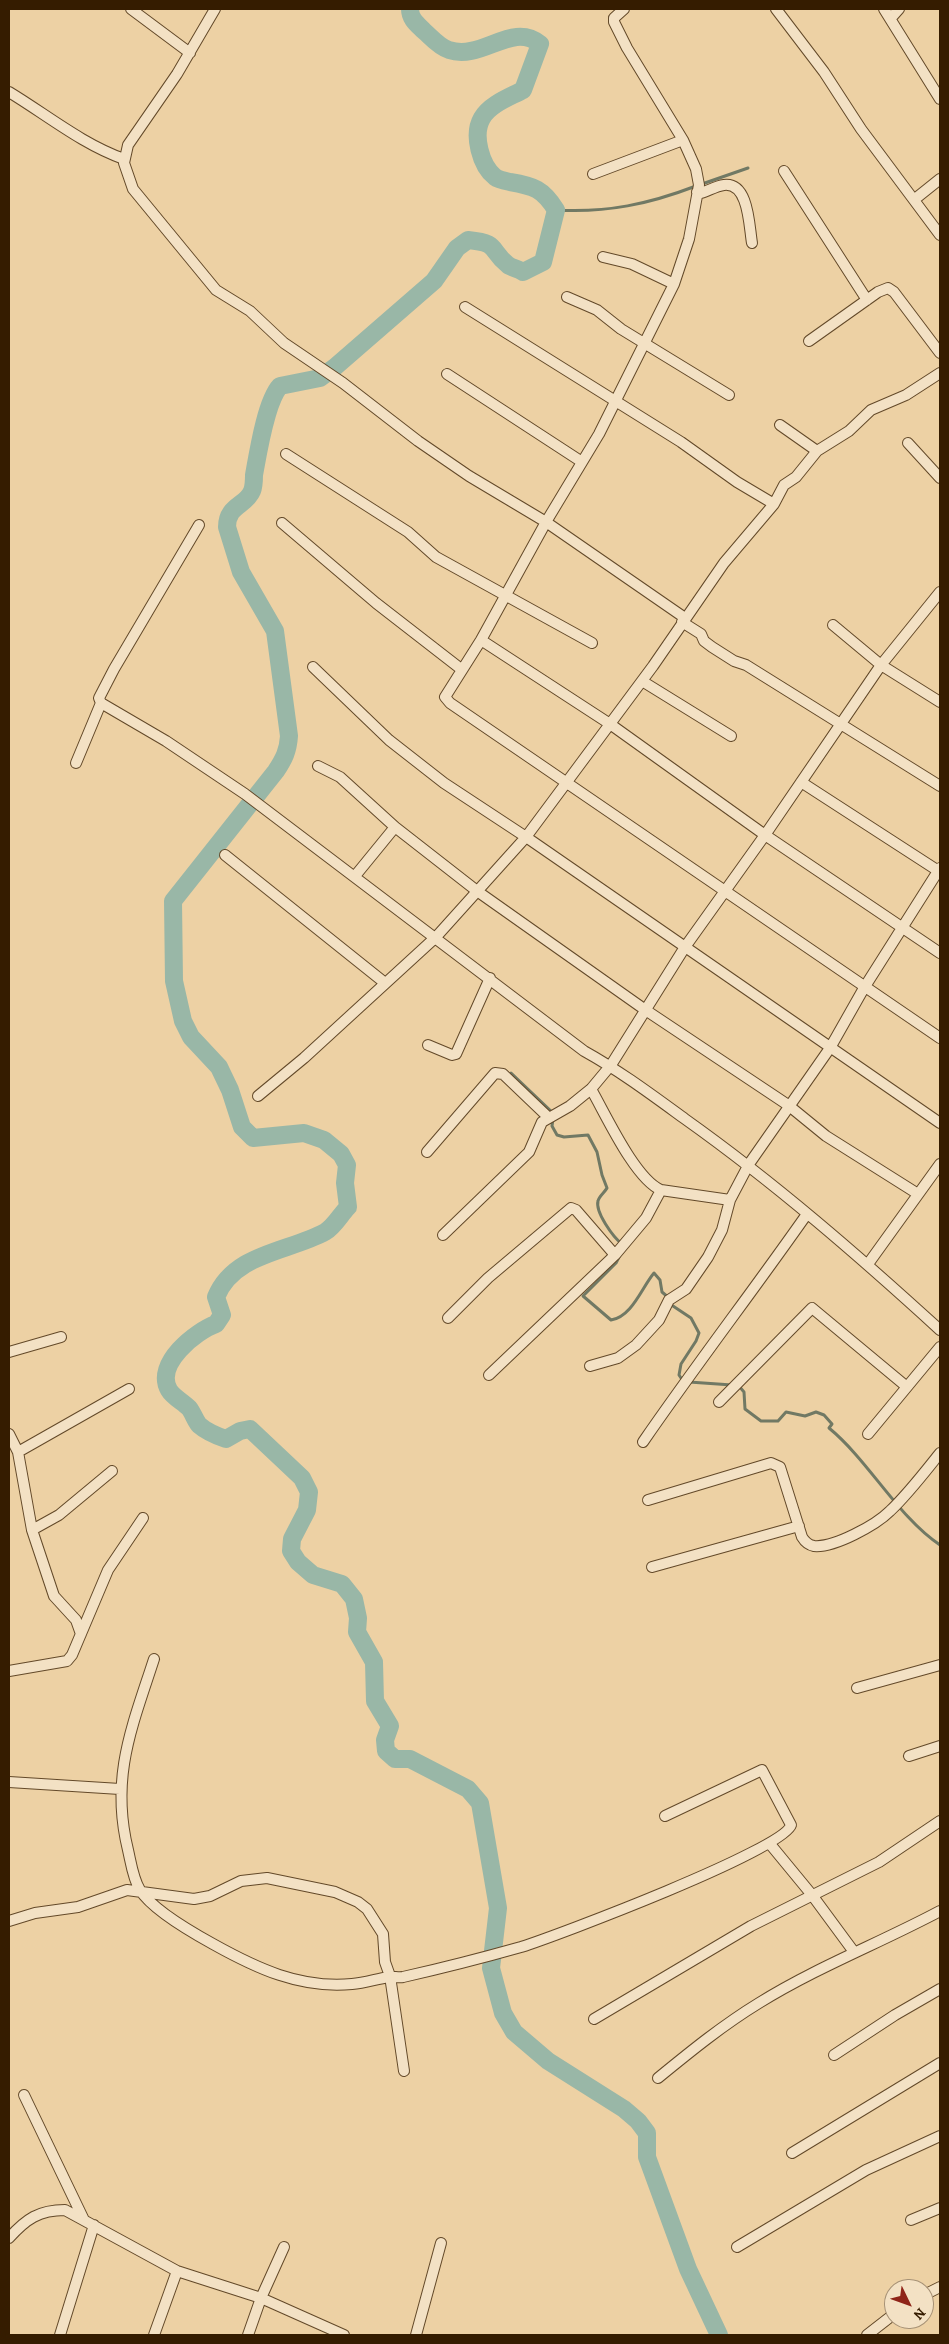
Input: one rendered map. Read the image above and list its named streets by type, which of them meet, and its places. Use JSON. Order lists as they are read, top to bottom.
{
  "north": "bottom right"
}
